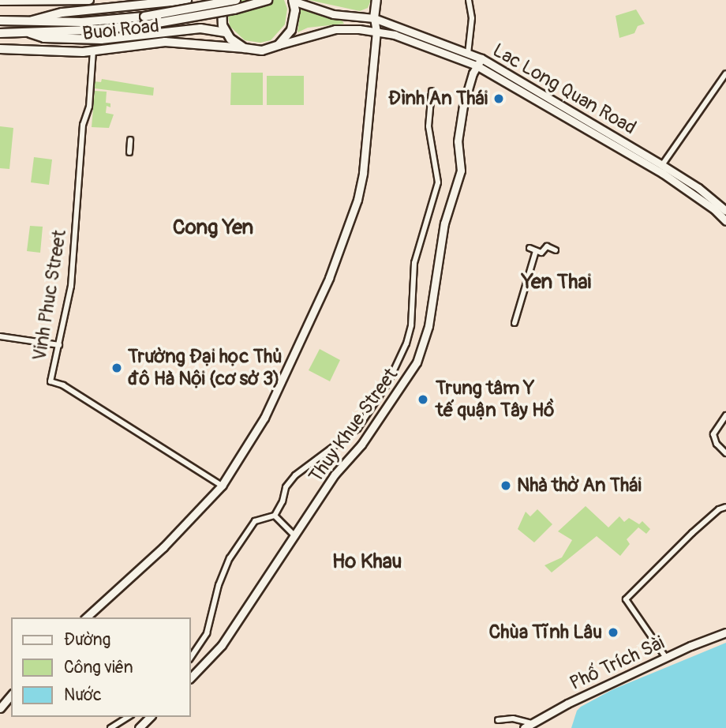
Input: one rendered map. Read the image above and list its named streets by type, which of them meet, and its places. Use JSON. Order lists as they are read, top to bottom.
{
  "streets": {
    "main road": [
      "Buoi Road",
      "Lac Long Quan Road",
      "Thuy Khue Street",
      "Phố Trích Sài"
    ],
    "street": ["Vinh Phuc Street"]
  },
  "crossings": [
    ["Buoi Road", "Vinh Phuc Street"],
    ["Lac Long Quan Road", "Thuy Khue Street"]
  ],
  "districts": ["Cong Yen", "Yen Thai", "Ho Khau"],
  "places": [
    "Đình An Thái",
    "Trường Đại học Thủ đô Hà Nội (cơ sở 3)",
    "Trung tâm Y tế quận Tây Hồ",
    "Nhà thờ An Thái",
    "Chùa Tĩnh Lâu"
  ],
  "legend": ["Đường", "Công viên", "Nước"]
}
